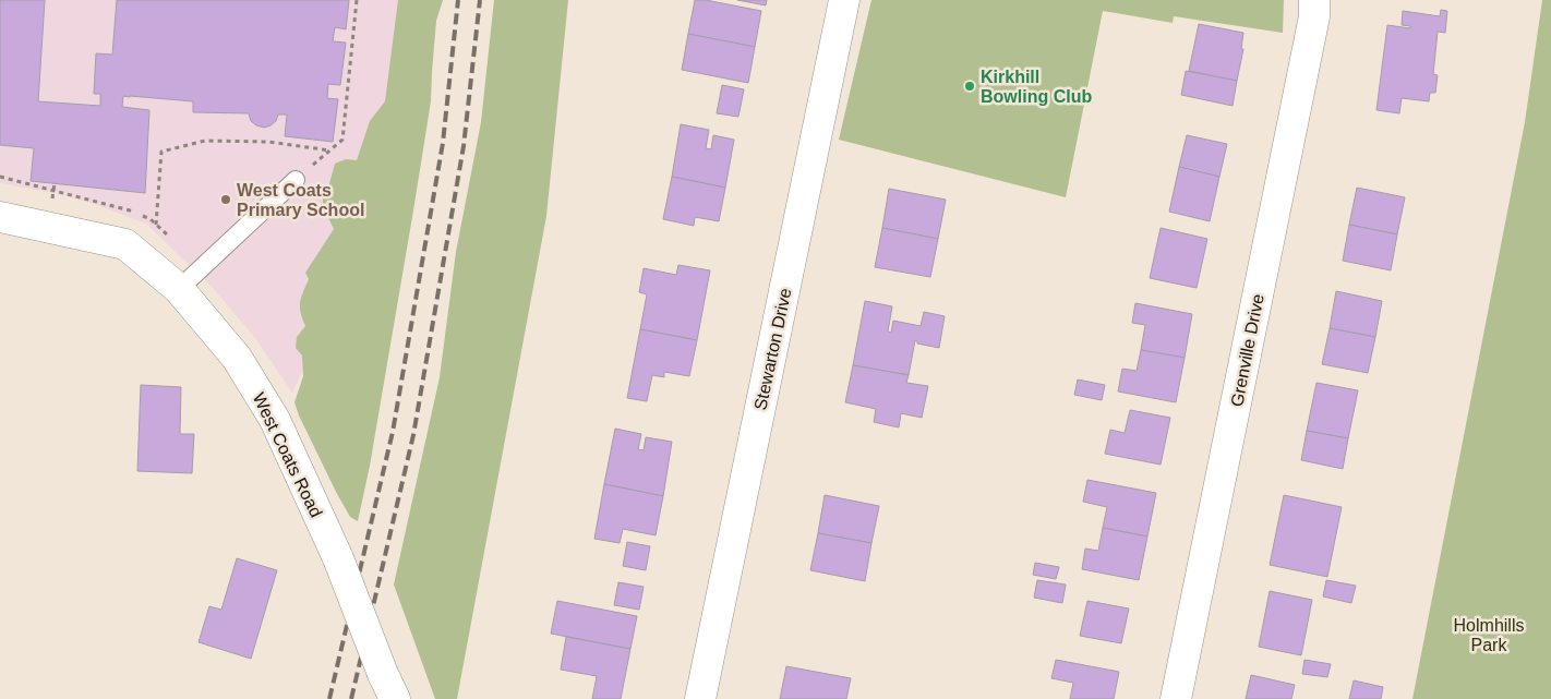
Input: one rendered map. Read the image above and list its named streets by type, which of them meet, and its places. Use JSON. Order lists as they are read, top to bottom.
{
  "streets": {
    "street": ["Stewarton Drive", "Grenville Drive", "West Coats Road"]
  },
  "parks": ["Holmhills Park"],
  "places": ["Kirkhill Bowling Club", "West Coats Primary School"]
}
